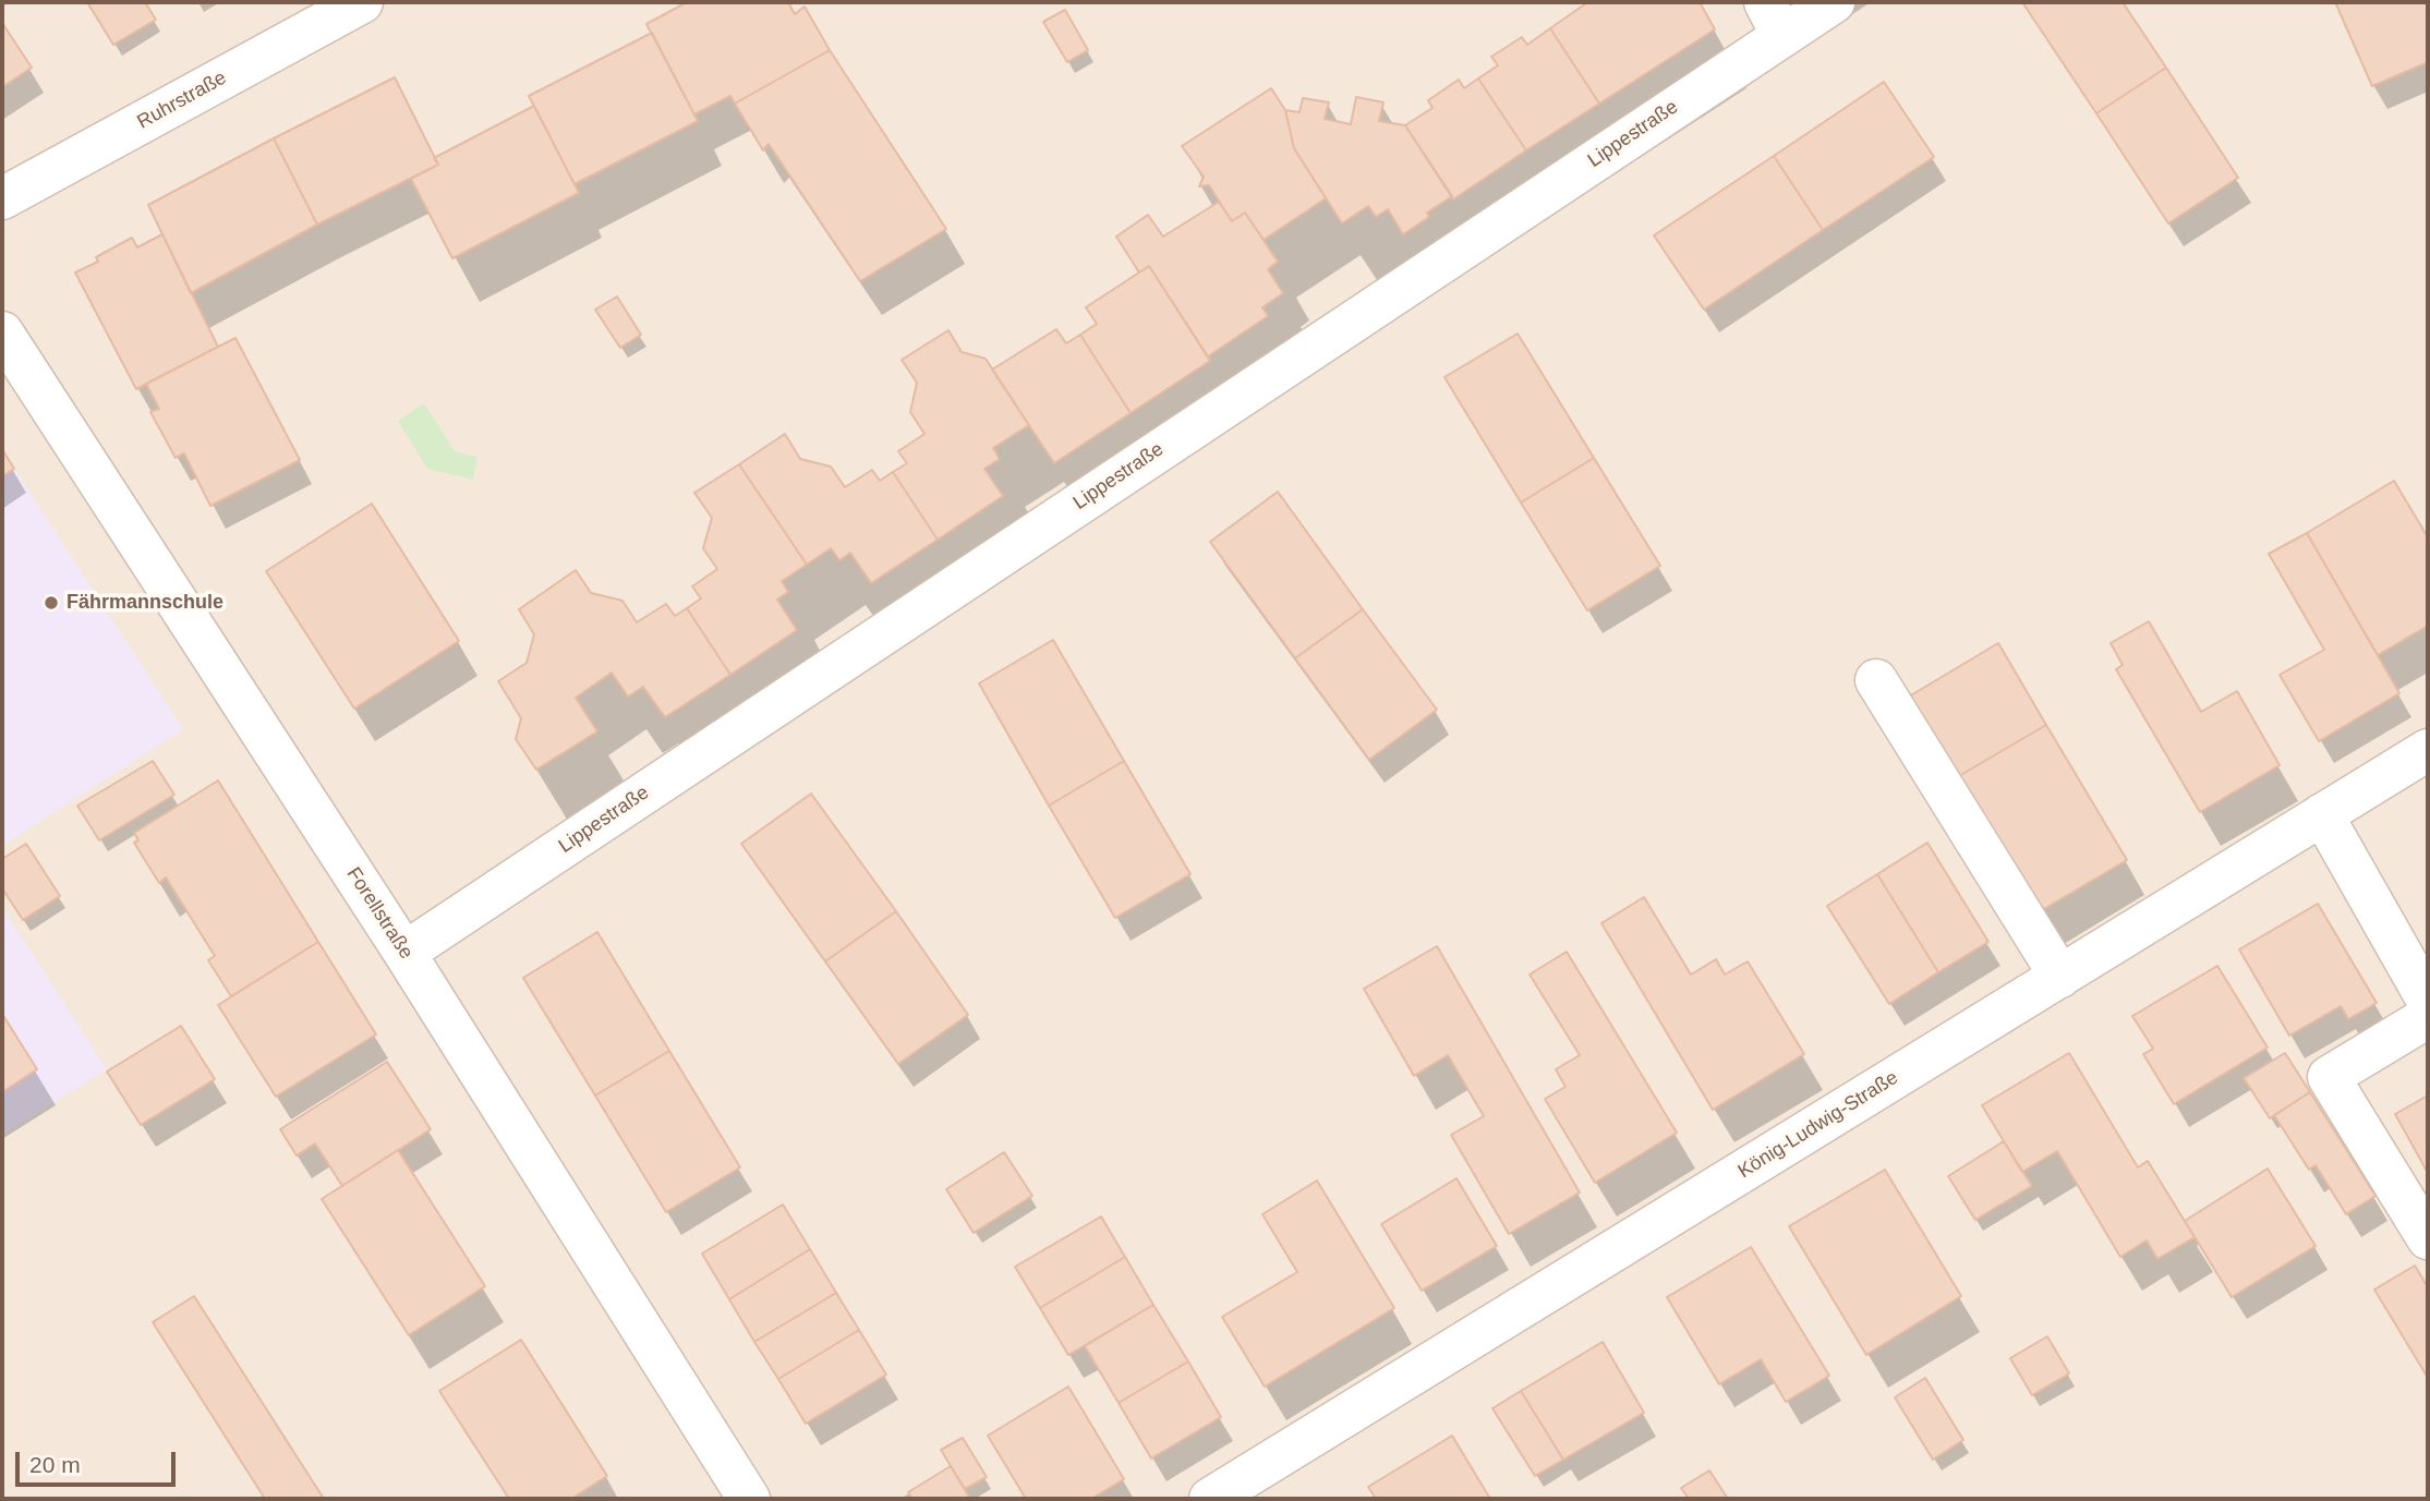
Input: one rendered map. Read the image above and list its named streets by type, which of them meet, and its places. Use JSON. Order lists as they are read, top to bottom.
{
  "streets": {
    "street": [
      "Ruhrstraße",
      "Lippestraße",
      "Forellstraße",
      "König-Ludwig-Straße"
    ]
  },
  "crossings": [
    ["Lippestraße", "Forellstraße"]
  ],
  "places": ["Fährmannschule"],
  "scale_bar": "20 m"
}
